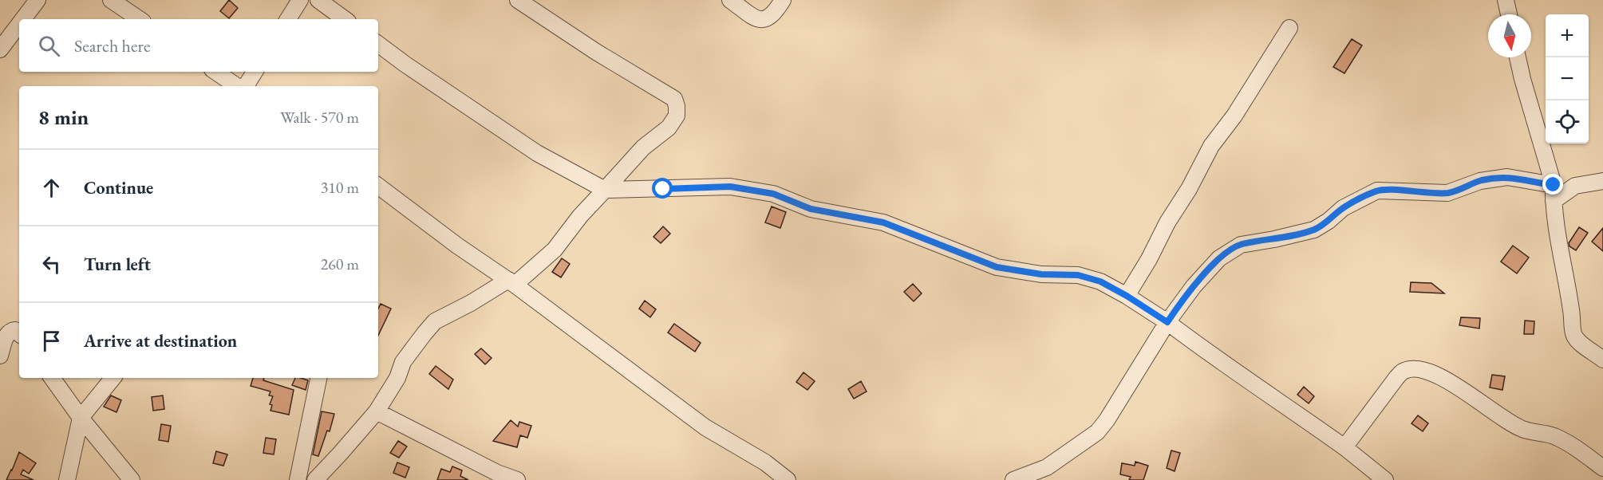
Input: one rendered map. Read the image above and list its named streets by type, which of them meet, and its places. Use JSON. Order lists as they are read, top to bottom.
{
  "north": "bottom",
  "page": {
    "map_buttons": ["+", "−"],
    "search": "Search here",
    "heading": ["8 min", "Walk · 570 m"],
    "list": [
      ["Continue", "310 m"],
      ["Turn left", "260 m"],
      "Arrive at destination"
    ]
  }
}
